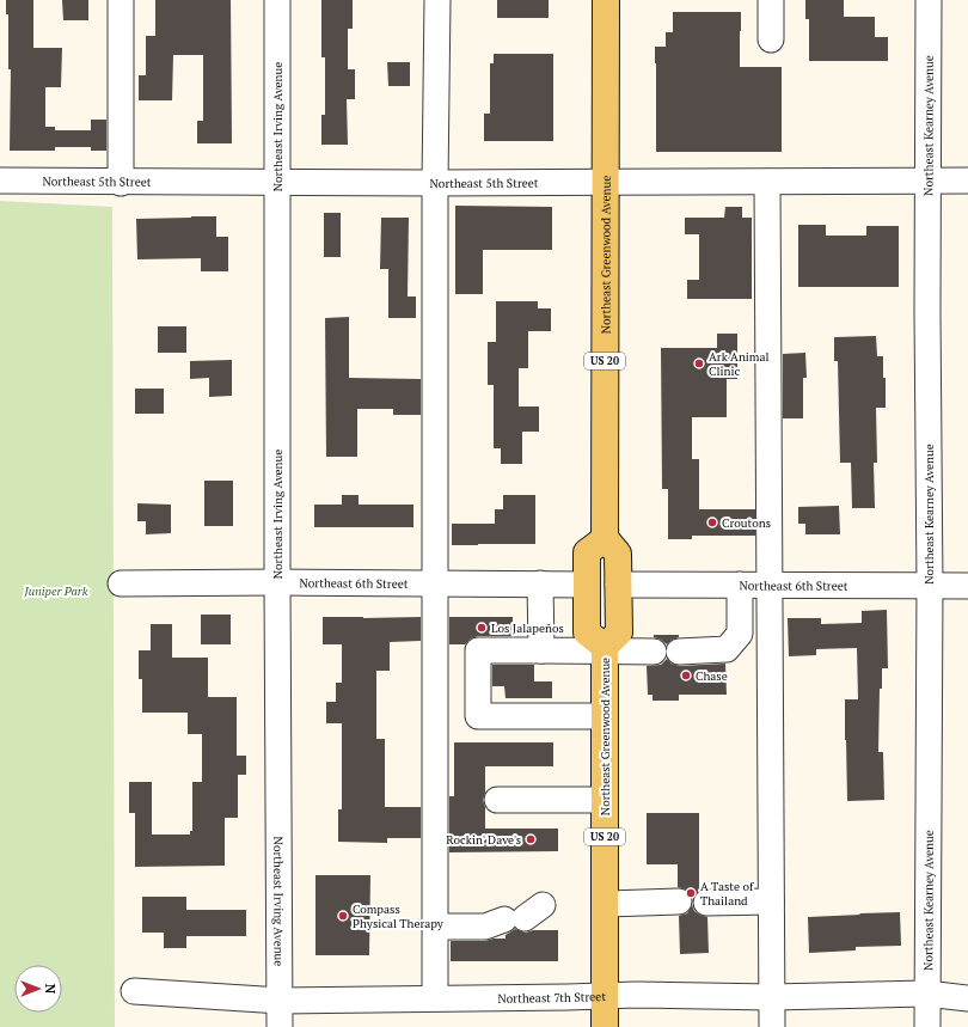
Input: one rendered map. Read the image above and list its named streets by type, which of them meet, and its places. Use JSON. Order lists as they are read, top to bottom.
{
  "streets": {
    "main road": ["Northeast Greenwood Avenue", "US 20"],
    "street": [
      "Northeast Irving Avenue",
      "Northeast Kearney Avenue",
      "Northeast 5th Street",
      "Northeast 6th Street",
      "Northeast 7th Street"
    ]
  },
  "crossings": [
    ["Northeast Irving Avenue", "Northeast 5th Street"],
    ["Northeast Irving Avenue", "Northeast 6th Street"],
    ["Northeast Irving Avenue", "Northeast 7th Street"],
    ["Northeast Kearney Avenue", "Northeast 5th Street"],
    ["Northeast Kearney Avenue", "Northeast 6th Street"],
    ["Northeast Kearney Avenue", "Northeast 7th Street"],
    ["Northeast 5th Street", "Northeast Greenwood Avenue"],
    ["Northeast Greenwood Avenue", "Northeast 6th Street"],
    ["Northeast Greenwood Avenue", "Northeast 7th Street"]
  ],
  "parks": ["Juniper Park"],
  "places": [
    "Ark Animal Clinic",
    "Croutons",
    "Los Jalapeños",
    "Chase",
    "Rockin' Dave's",
    "A Taste of Thailand",
    "Compass Physical Therapy"
  ],
  "north": "right"
}
